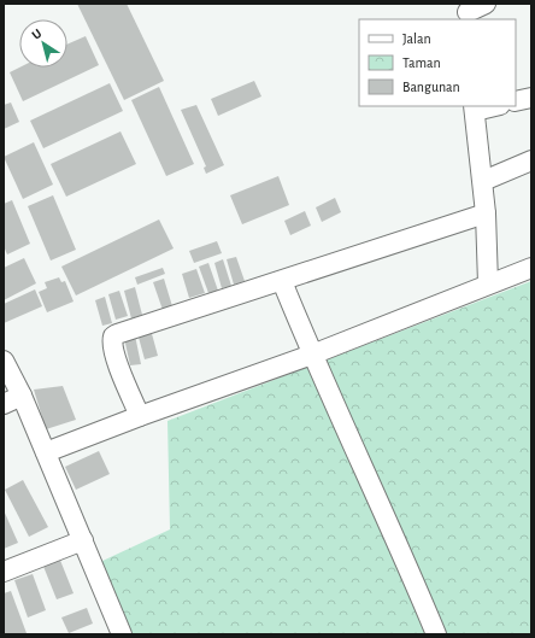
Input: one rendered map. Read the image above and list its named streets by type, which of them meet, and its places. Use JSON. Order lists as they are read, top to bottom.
{
  "legend": ["Jalan", "Taman", "Bangunan"],
  "north": "top left"
}
